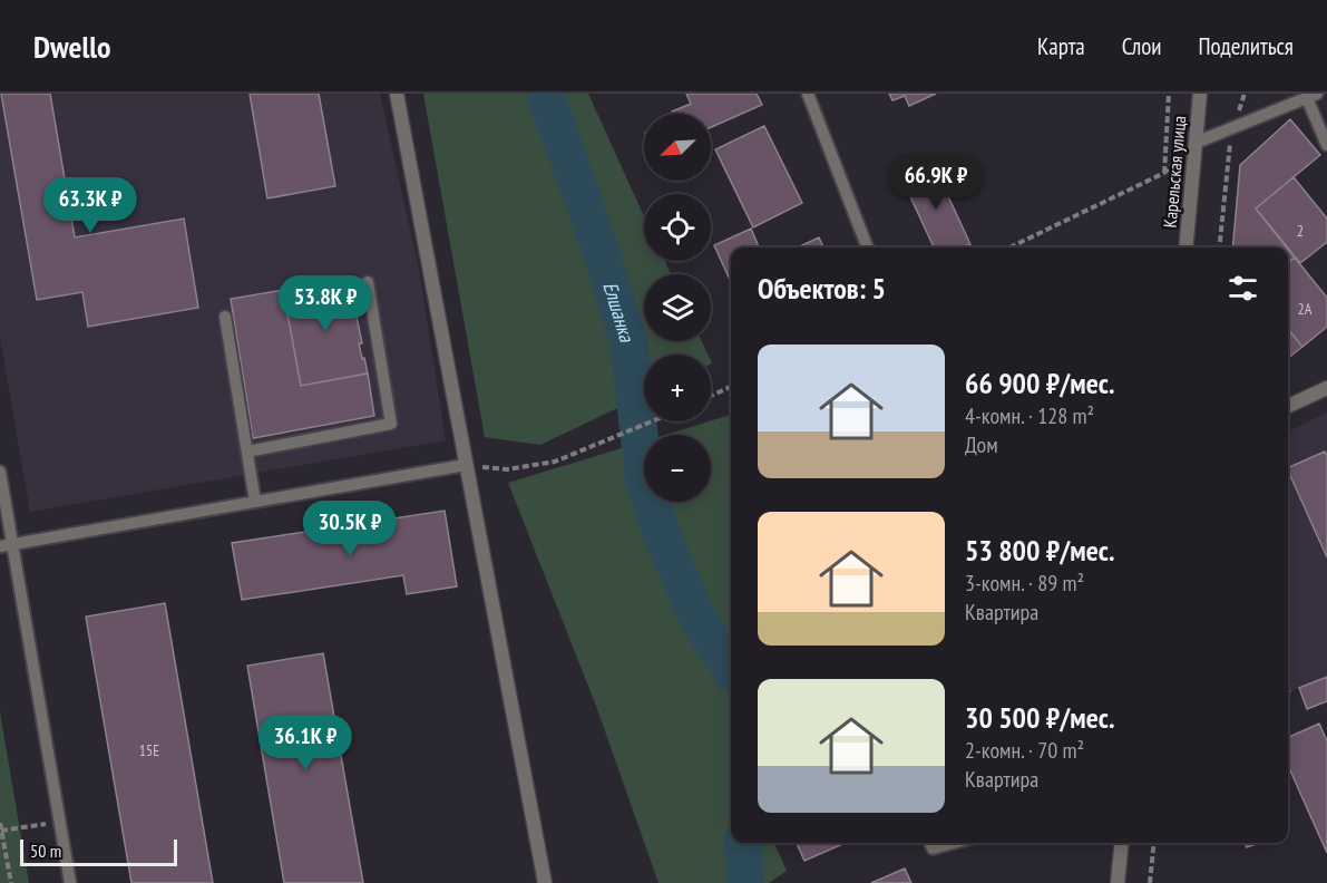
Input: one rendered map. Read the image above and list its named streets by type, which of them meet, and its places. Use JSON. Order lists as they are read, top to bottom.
{
  "streets": {
    "street": ["Карельская улица"]
  },
  "water": ["Елшанка"],
  "house_numbers": ["2", "2А", "15Е"],
  "scale_bar": "50 m",
  "north": "bottom left",
  "page": {
    "header": "Dwello",
    "nav": ["Карта", "Слои", "Поделиться"],
    "map_buttons": ["+", "−"],
    "price": [
      "66.9K ₽",
      "63.3K ₽",
      "53.8K ₽",
      "30.5K ₽",
      "36.1K ₽"
    ],
    "heading": "Объектов: 5",
    "list": [
      {
        "name": "66 900 ₽/мес.",
        "note": "4-комн. · 128 m² · Дом"
      },
      {
        "name": "53 800 ₽/мес.",
        "note": "3-комн. · 89 m² · Квартира"
      },
      {
        "name": "30 500 ₽/мес.",
        "note": "2-комн. · 70 m² · Квартира"
      }
    ],
    "scale": "50 m"
  }
}
